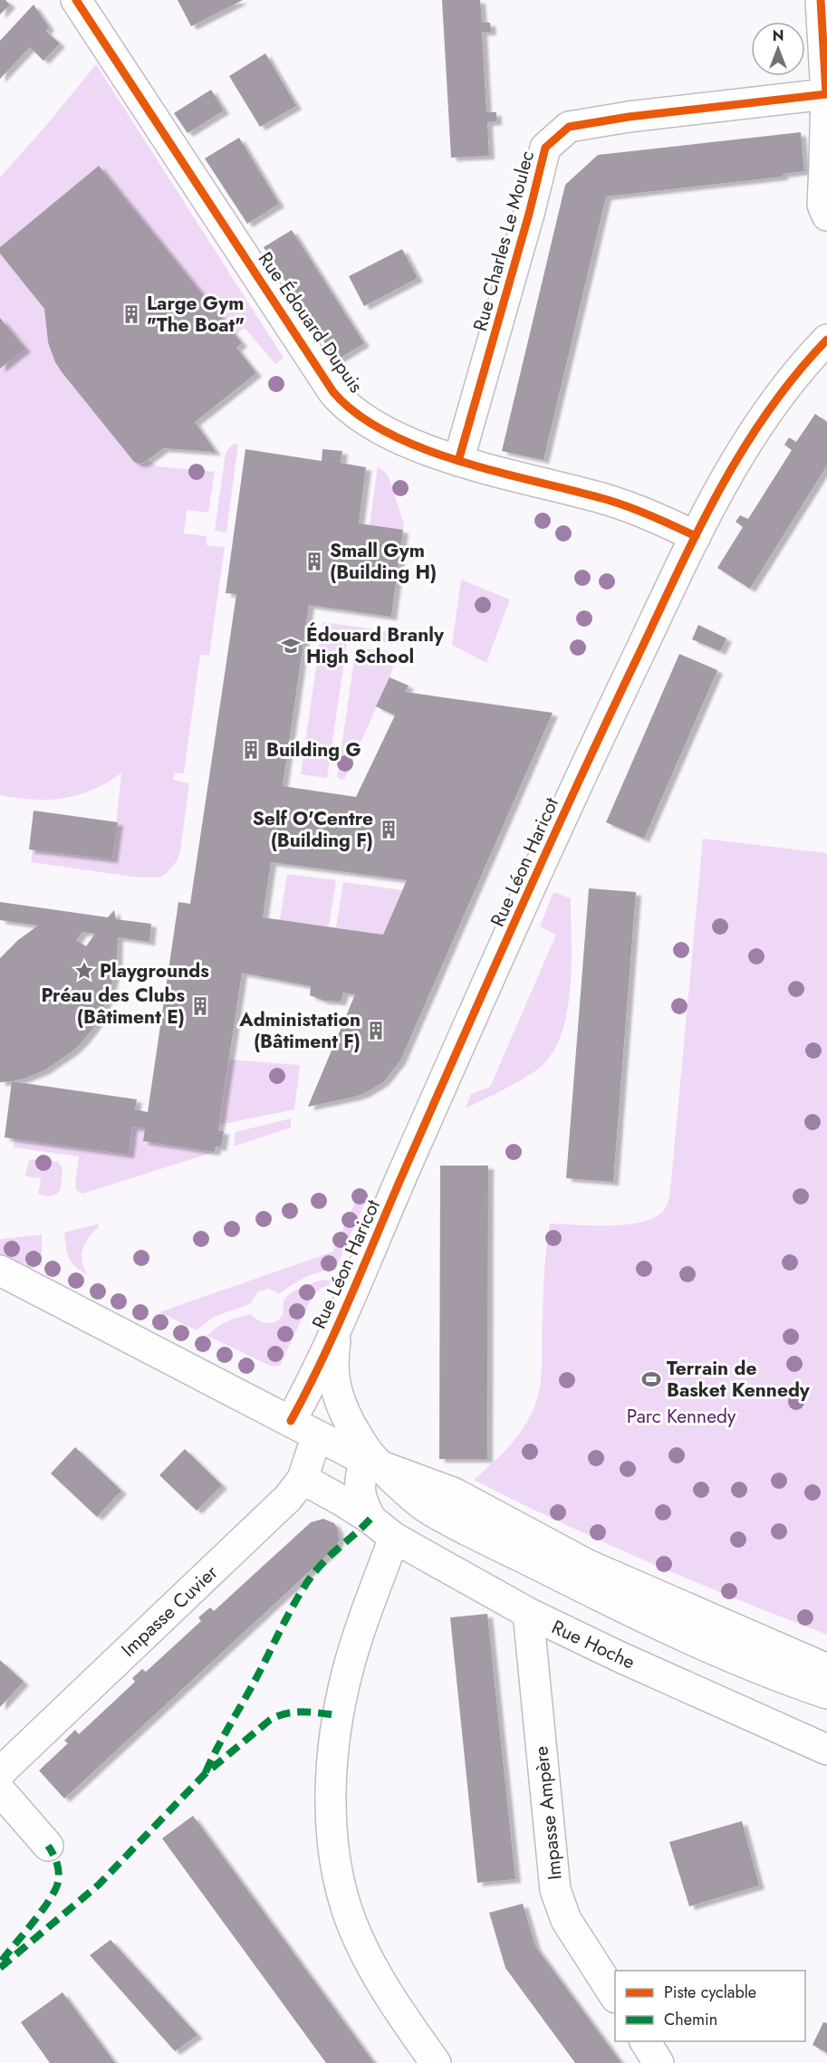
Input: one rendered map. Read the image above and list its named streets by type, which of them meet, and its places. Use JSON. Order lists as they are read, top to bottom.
{
  "streets": {
    "street": [
      "Rue Charles Le Moulec",
      "Rue Édouard Dupuis",
      "Rue Léon Haricot",
      "Impasse Cuvier",
      "Rue Hoche",
      "Impasse Ampère"
    ]
  },
  "crossings": [
    ["Rue Charles Le Moulec", "Rue Édouard Dupuis"],
    ["Rue Édouard Dupuis", "Rue Léon Haricot"],
    ["Impasse Cuvier", "Rue Hoche"],
    ["Rue Hoche", "Impasse Ampère"]
  ],
  "parks": ["Parc Kennedy"],
  "places": {
    "building": [
      "Large Gym \"The Boat\"",
      "Small Gym (Building H)",
      "Building G",
      "Self O'Centre (Building F)",
      "Préau des Clubs (Bâtiment E)",
      "Administation (Bâtiment F)"
    ],
    "school or university": ["Édouard Branly High School"],
    "place": ["Playgrounds"],
    "sports": ["Terrain de Basket Kennedy"]
  },
  "legend": ["Piste cyclable", "Chemin"],
  "north": "top"
}
